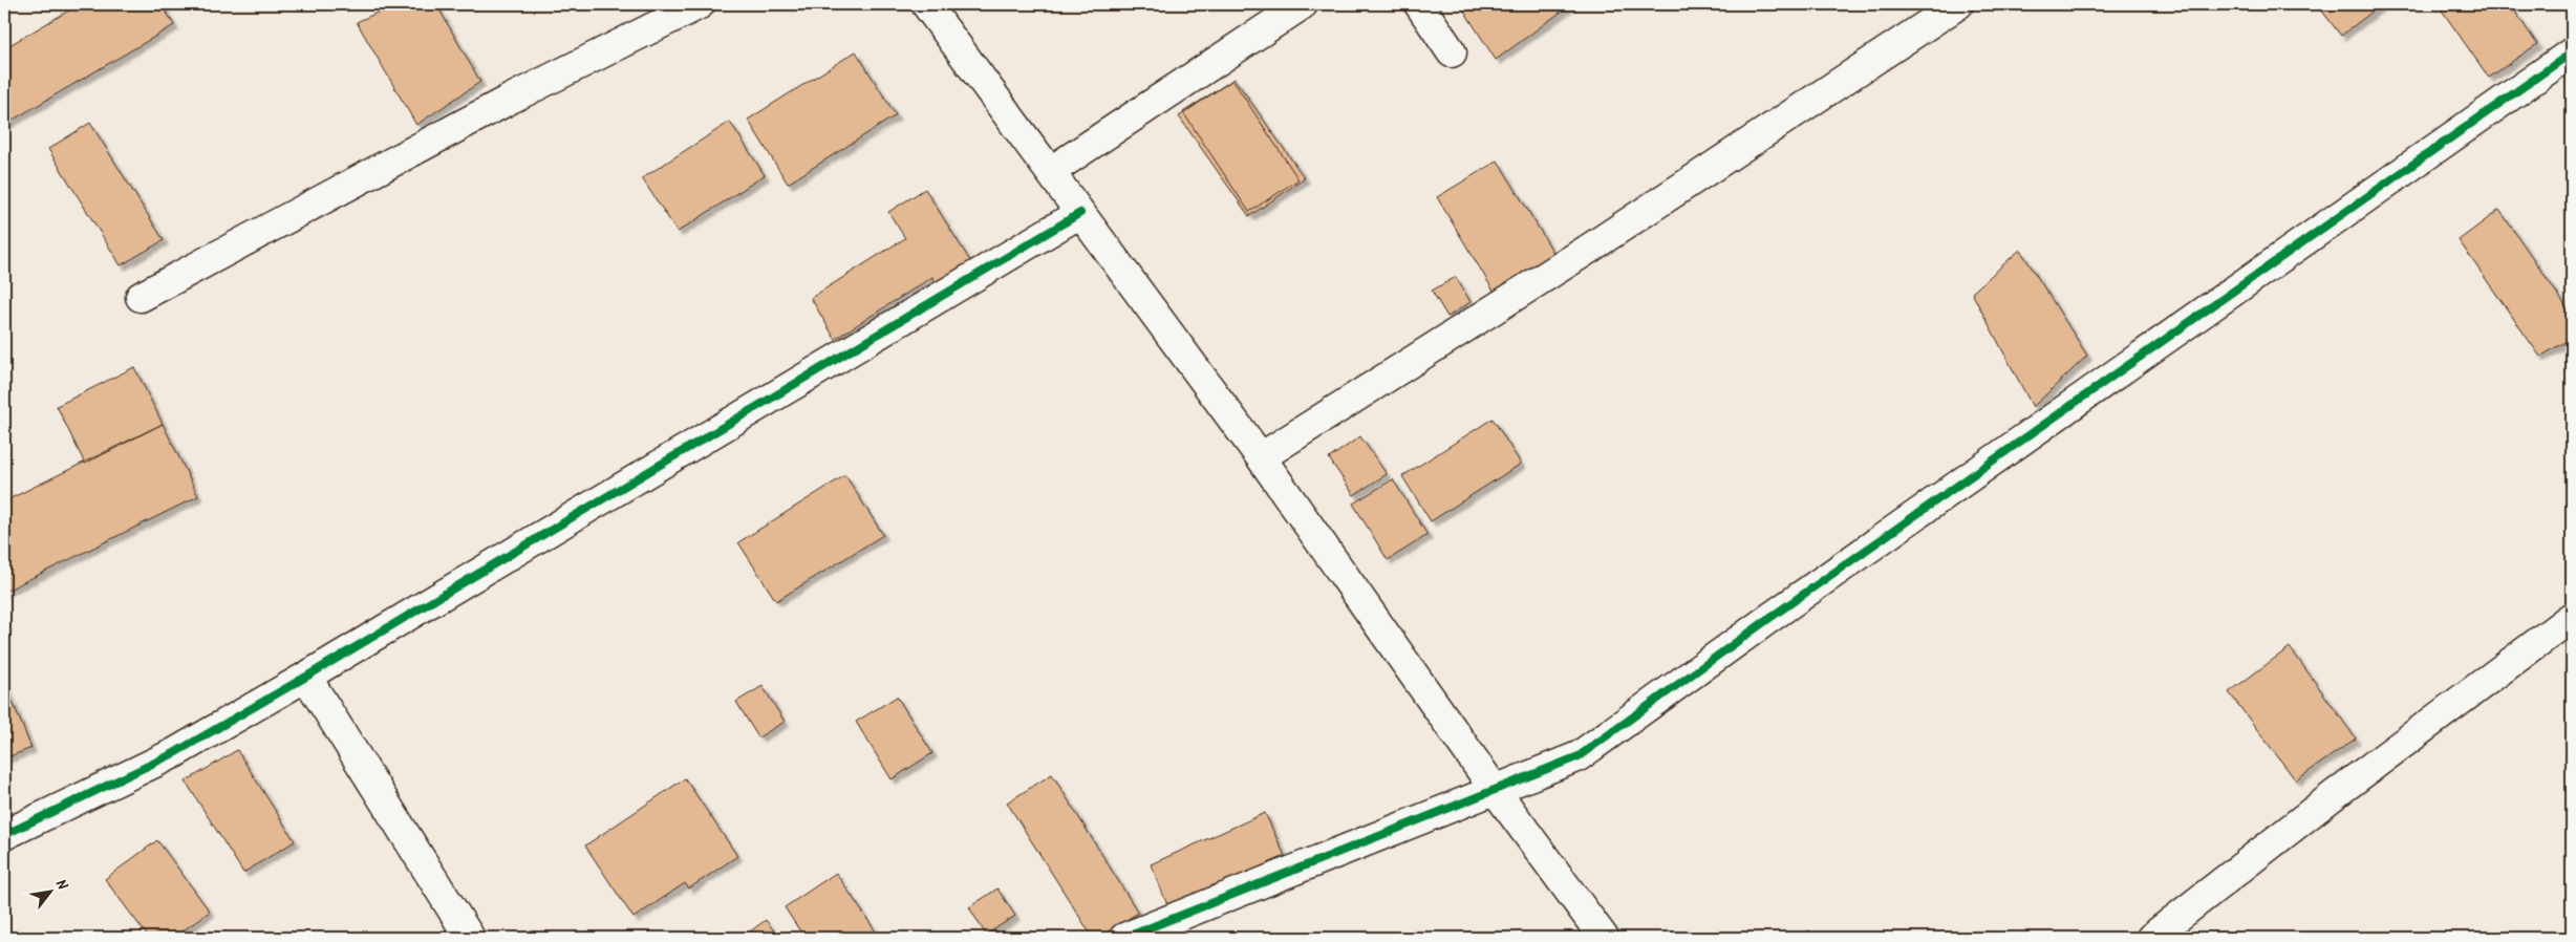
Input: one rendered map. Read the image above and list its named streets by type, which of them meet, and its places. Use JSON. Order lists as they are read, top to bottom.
{
  "north": "top right"
}
